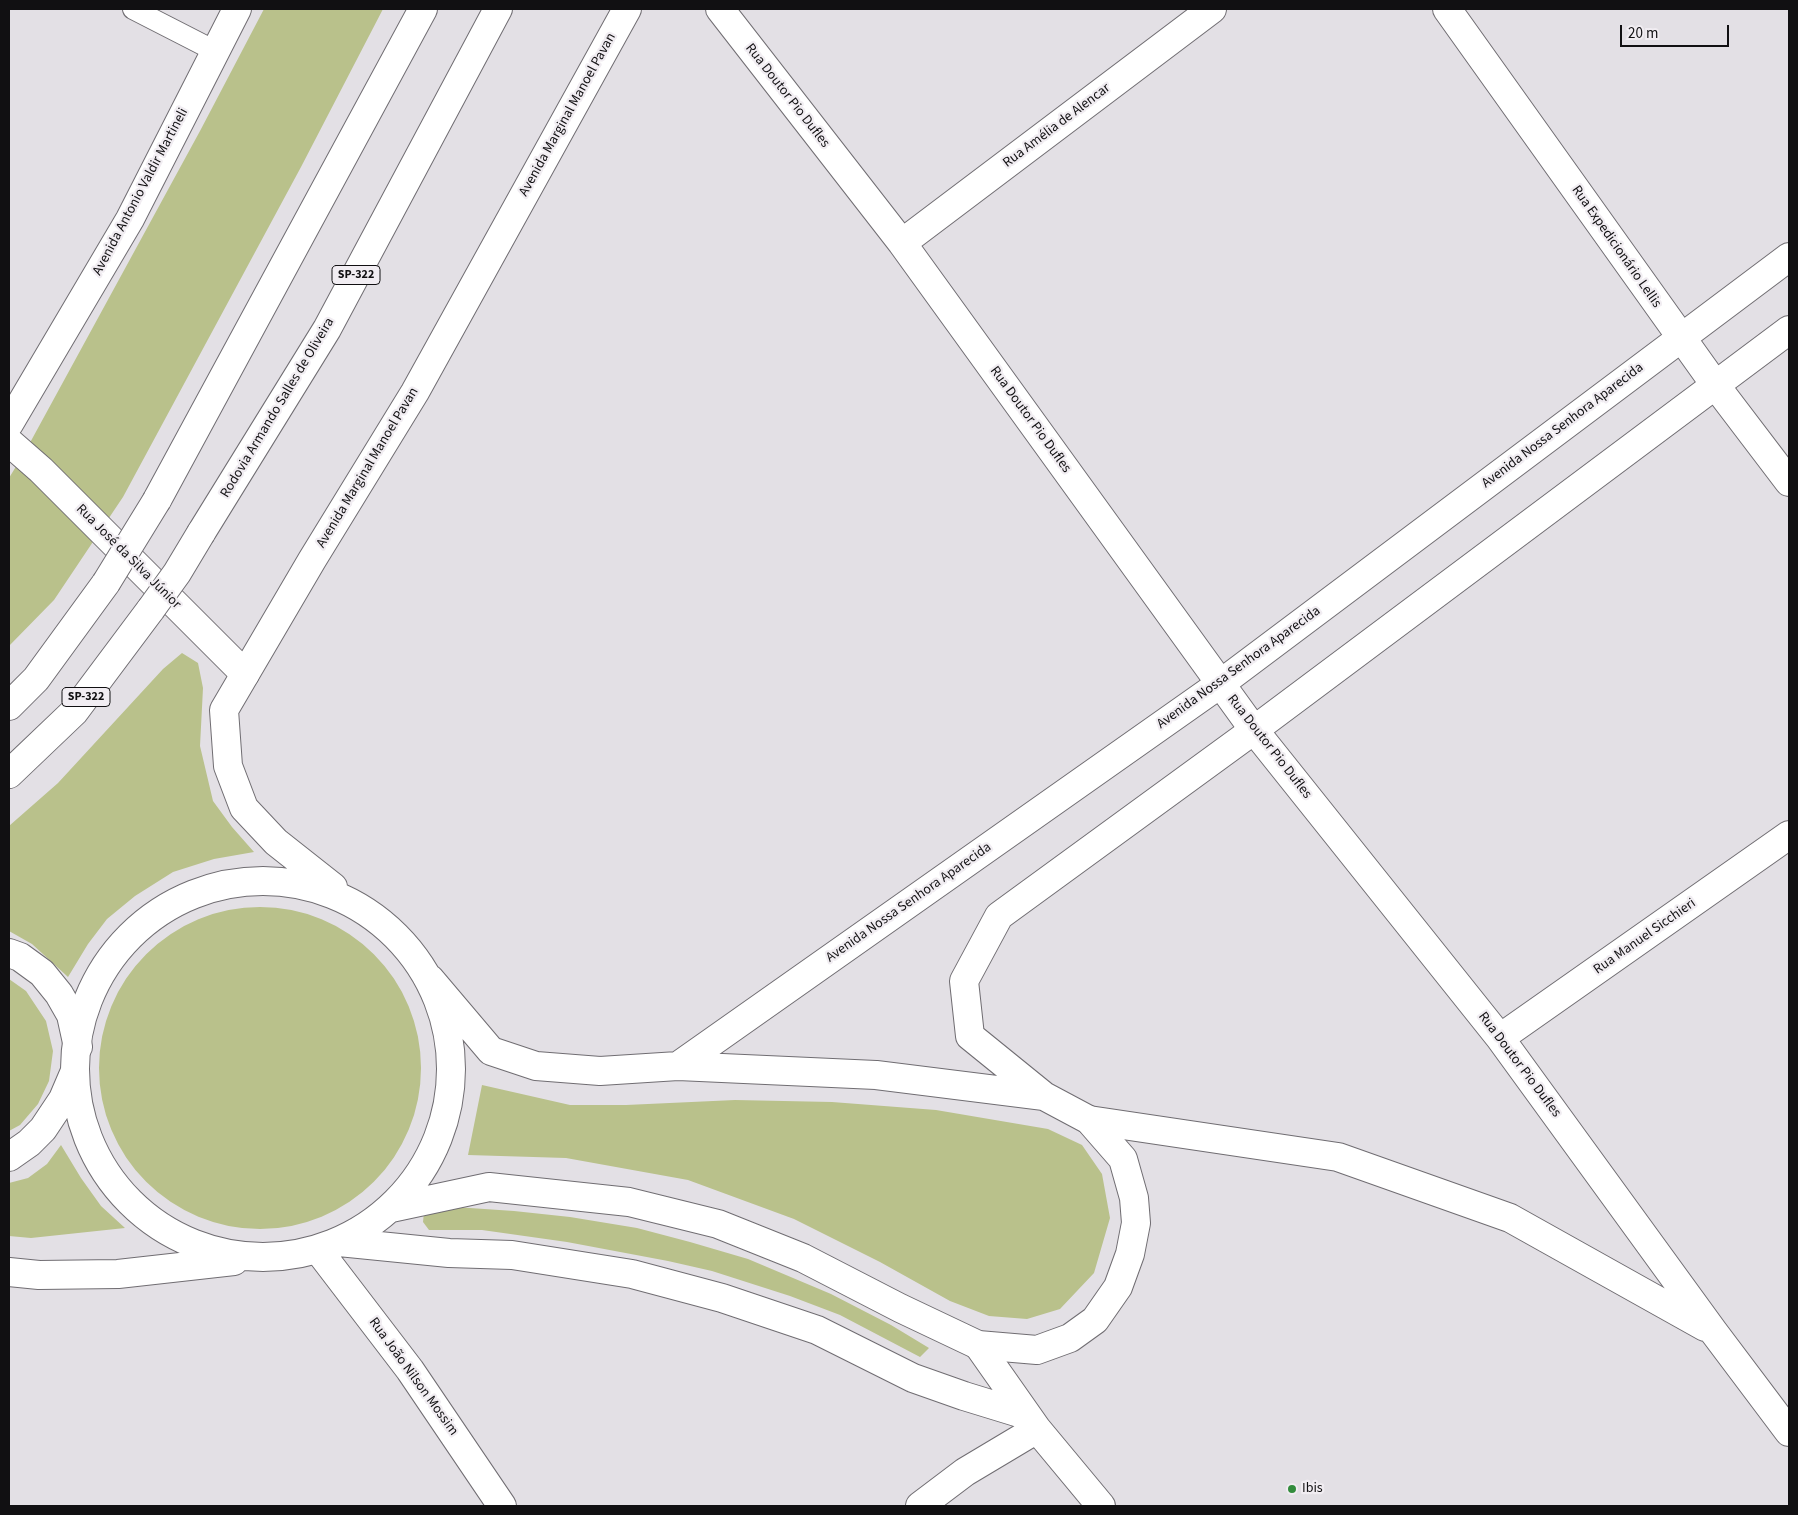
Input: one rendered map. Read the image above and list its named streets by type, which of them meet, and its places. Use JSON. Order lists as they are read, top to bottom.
{
  "streets": {
    "main road": [
      "Rua Doutor Pio Dufles",
      "Avenida Marginal Manoel Pavan",
      "Rua Amélia de Alencar",
      "Avenida Antonio Valdir Martineli",
      "Rua Expedicionário Lellis",
      "SP-322",
      "Rodovia Armando Salles de Oliveira",
      "Avenida Nossa Senhora Aparecida",
      "Rua José da Silva Júnior",
      "Rua Manuel Sicchieri",
      "Rua João Nilson Mossim"
    ]
  },
  "crossings": [
    ["Rua Doutor Pio Dufles", "Rua Amélia de Alencar"],
    ["Rua Doutor Pio Dufles", "Avenida Nossa Senhora Aparecida"],
    ["Rua Doutor Pio Dufles", "Rua Manuel Sicchieri"],
    ["Avenida Marginal Manoel Pavan", "Rua José da Silva Júnior"],
    ["Rua Expedicionário Lellis", "Avenida Nossa Senhora Aparecida"]
  ],
  "places": ["Ibis"],
  "scale_bar": "20 m"
}
